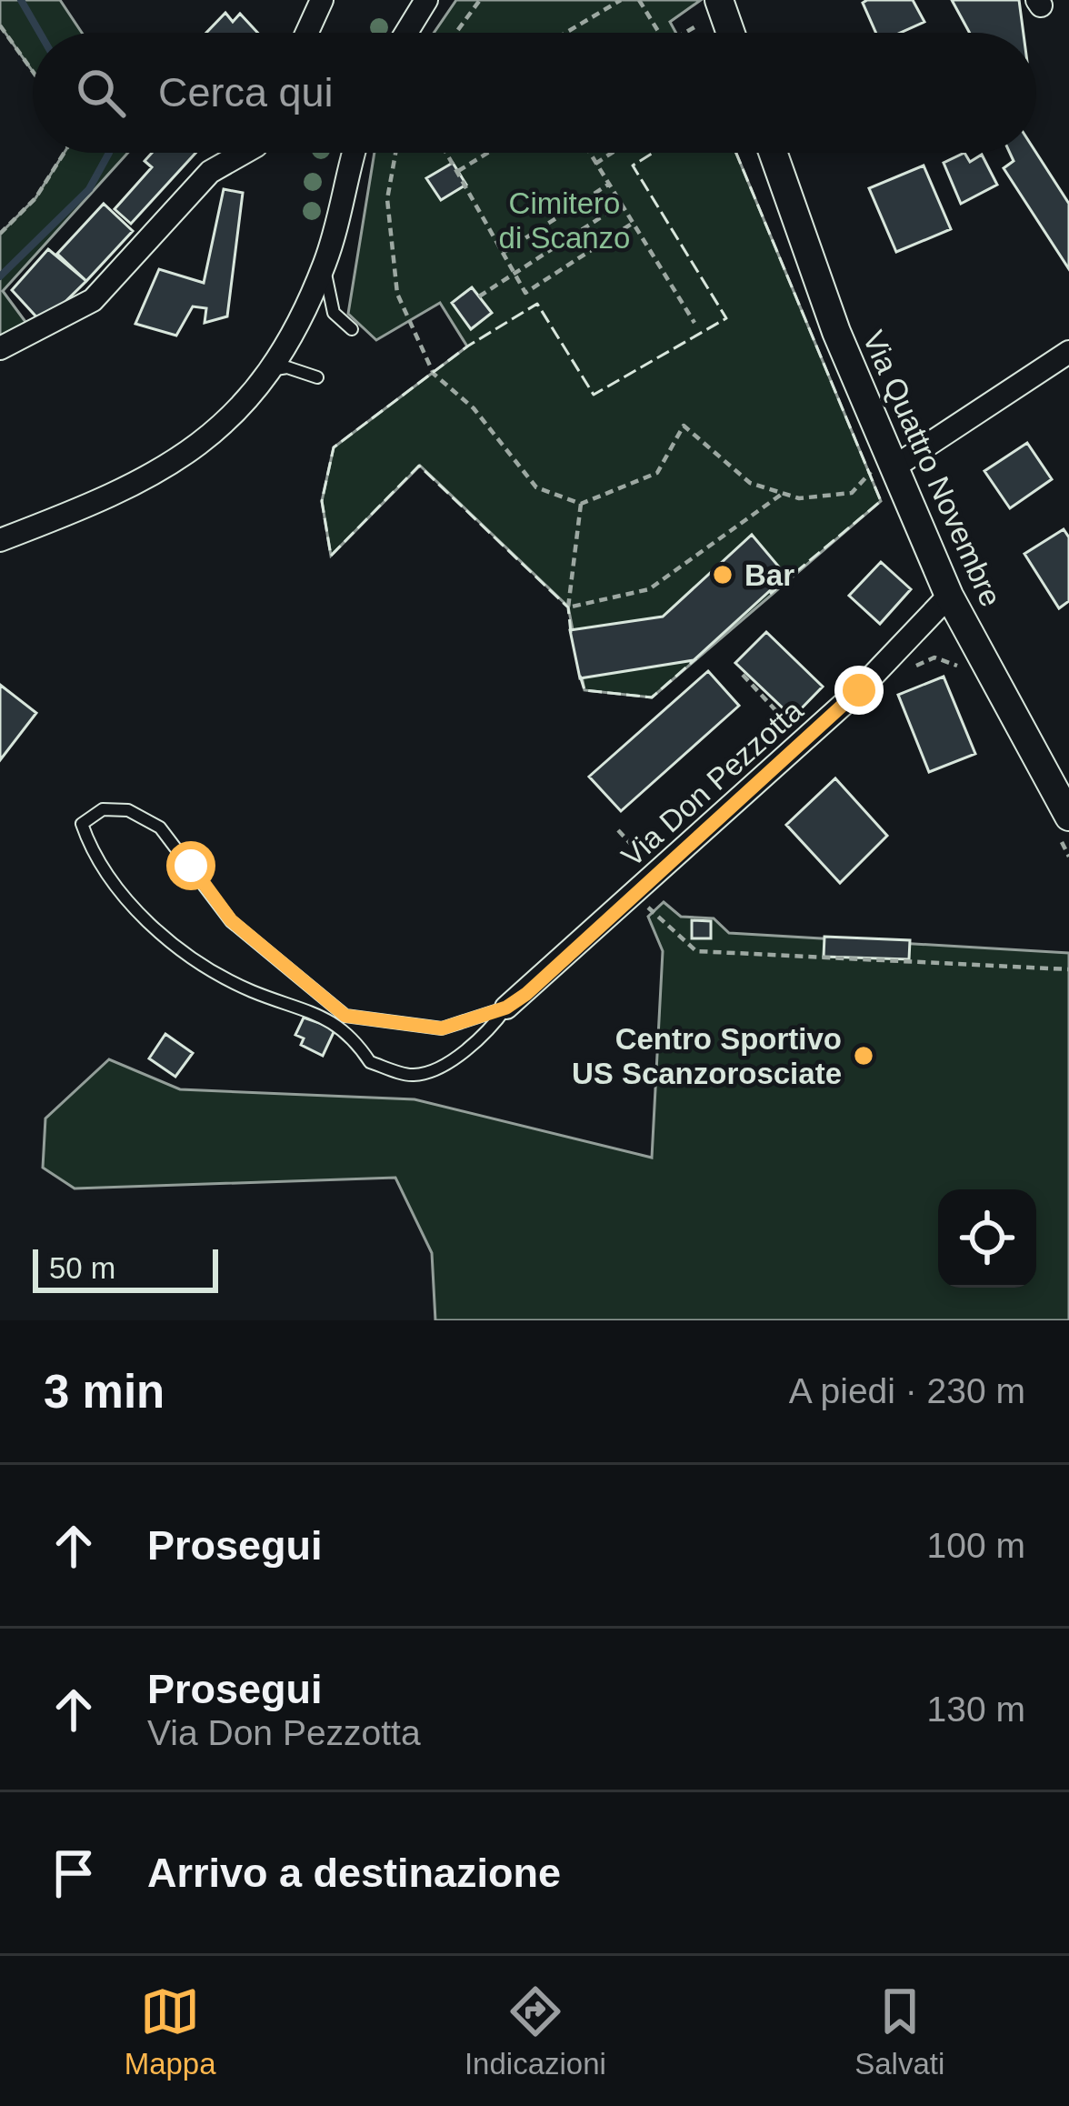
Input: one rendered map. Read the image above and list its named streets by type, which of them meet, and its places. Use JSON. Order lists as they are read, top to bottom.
{
  "streets": {
    "street": ["Via Quattro Novembre", "Via Don Pezzotta"]
  },
  "crossings": [
    ["Via Quattro Novembre", "Via Don Pezzotta"]
  ],
  "parks": ["Cimitero di Scanzo"],
  "places": ["Bar", "Centro Sportivo US Scanzorosciate"],
  "scale_bar": "50 m",
  "page": {
    "search": "Cerca qui",
    "scale": "50 m",
    "heading": ["3 min", "A piedi · 230 m"],
    "list": [
      ["Prosegui", "100 m"],
      ["Prosegui", "Via Don Pezzotta", "130 m"],
      "Arrivo a destinazione"
    ],
    "nav": ["Mappa", "Indicazioni", "Salvati"]
  }
}
